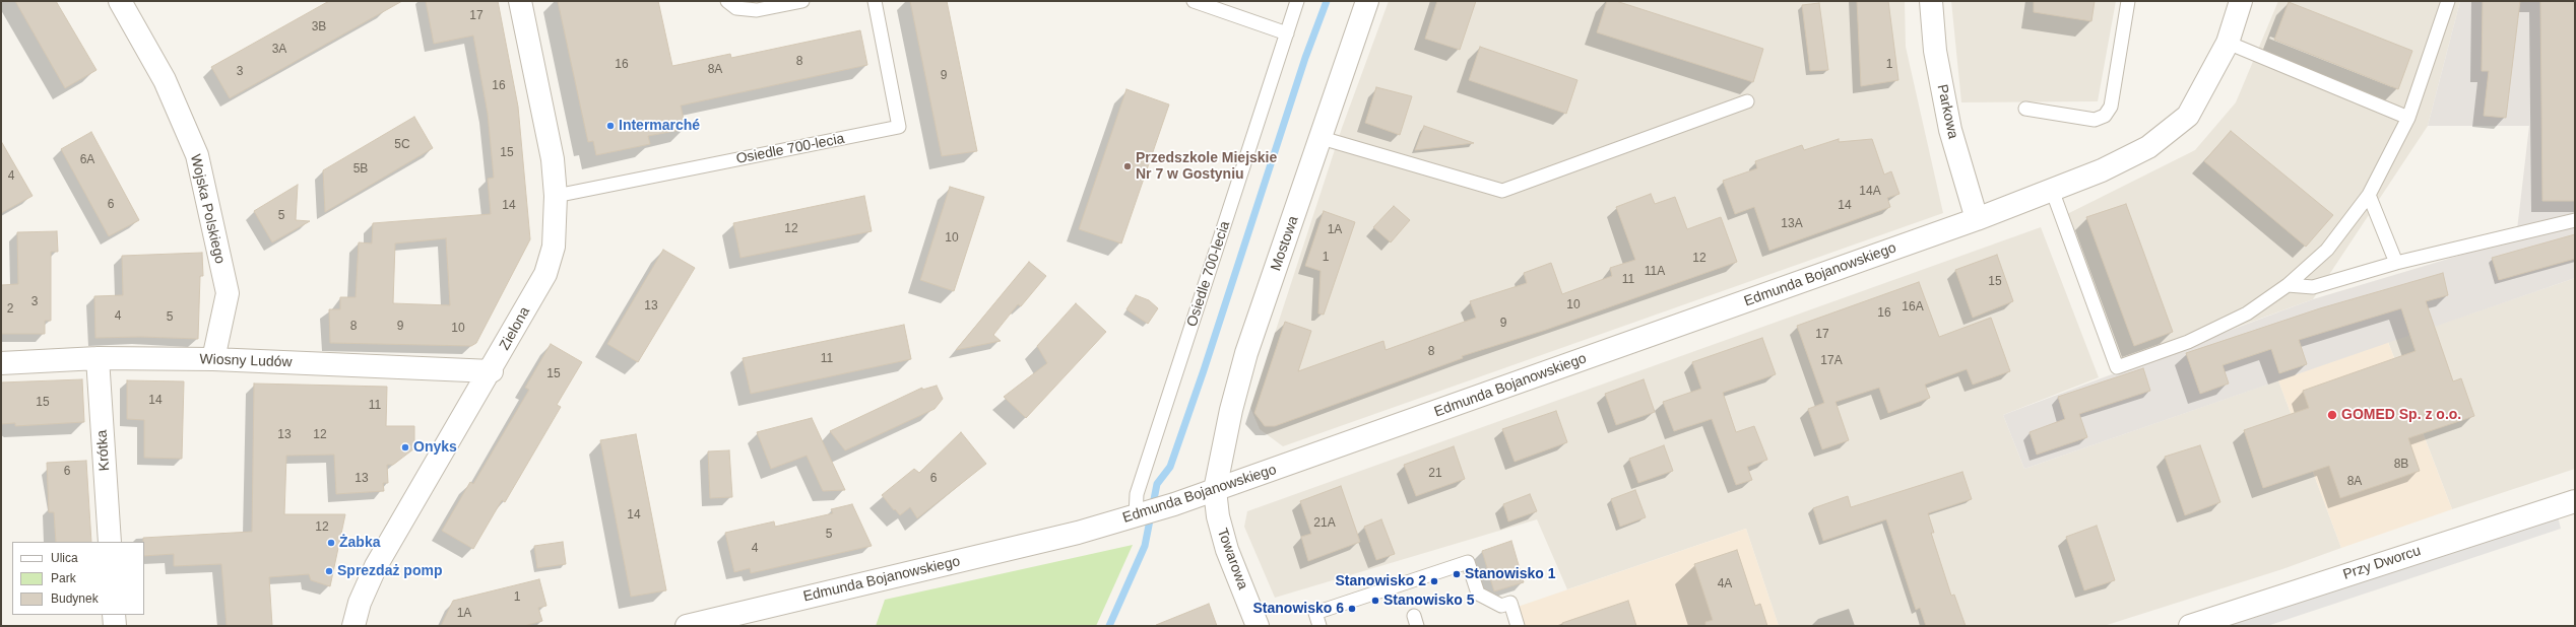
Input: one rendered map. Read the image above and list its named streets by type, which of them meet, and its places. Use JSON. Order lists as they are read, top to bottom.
{
  "streets": {
    "street": [
      "Parkowa",
      "Wojska Polskiego",
      "Mostowa",
      "Edmunda Bojanowskiego",
      "Zielona",
      "Wiosny Ludów",
      "Krótka",
      "Towarowa",
      "Przy Dworcu"
    ],
    "lane": ["Osiedle 700-lecia"]
  },
  "crossings": [
    ["Parkowa", "Edmunda Bojanowskiego"],
    ["Osiedle 700-lecia", "Edmunda Bojanowskiego"],
    ["Osiedle 700-lecia", "Zielona"],
    ["Wojska Polskiego", "Wiosny Ludów"],
    ["Mostowa", "Edmunda Bojanowskiego"],
    ["Mostowa", "Towarowa"],
    ["Edmunda Bojanowskiego", "Towarowa"],
    ["Zielona", "Wiosny Ludów"],
    ["Wiosny Ludów", "Krótka"]
  ],
  "places": [
    "Intermarché",
    "Przedszkole Miejskie Nr 7 w Gostyniu",
    "GOMED Sp. z o.o.",
    "Onyks",
    "Żabka",
    "Sprezdaż pomp",
    "Stanowisko 1",
    "Stanowisko 2",
    "Stanowisko 5",
    "Stanowisko 6"
  ],
  "house_numbers": [
    "17",
    "3B",
    "3A",
    "8",
    "16",
    "1",
    "8A",
    "3",
    "9",
    "16",
    "5C",
    "15",
    "6A",
    "5B",
    "4",
    "14A",
    "6",
    "14",
    "14",
    "5",
    "13A",
    "12",
    "1A",
    "10",
    "1",
    "12",
    "11A",
    "11",
    "15",
    "3",
    "10",
    "13",
    "16A",
    "2",
    "16",
    "4",
    "5",
    "9",
    "8",
    "9",
    "10",
    "17",
    "8",
    "11",
    "17A",
    "15",
    "14",
    "15",
    "11",
    "13",
    "12",
    "8B",
    "6",
    "21",
    "13",
    "6",
    "8A",
    "14",
    "21A",
    "12",
    "5",
    "4",
    "4A",
    "1",
    "1A"
  ],
  "legend": ["Ulica", "Park", "Budynek"]
}
